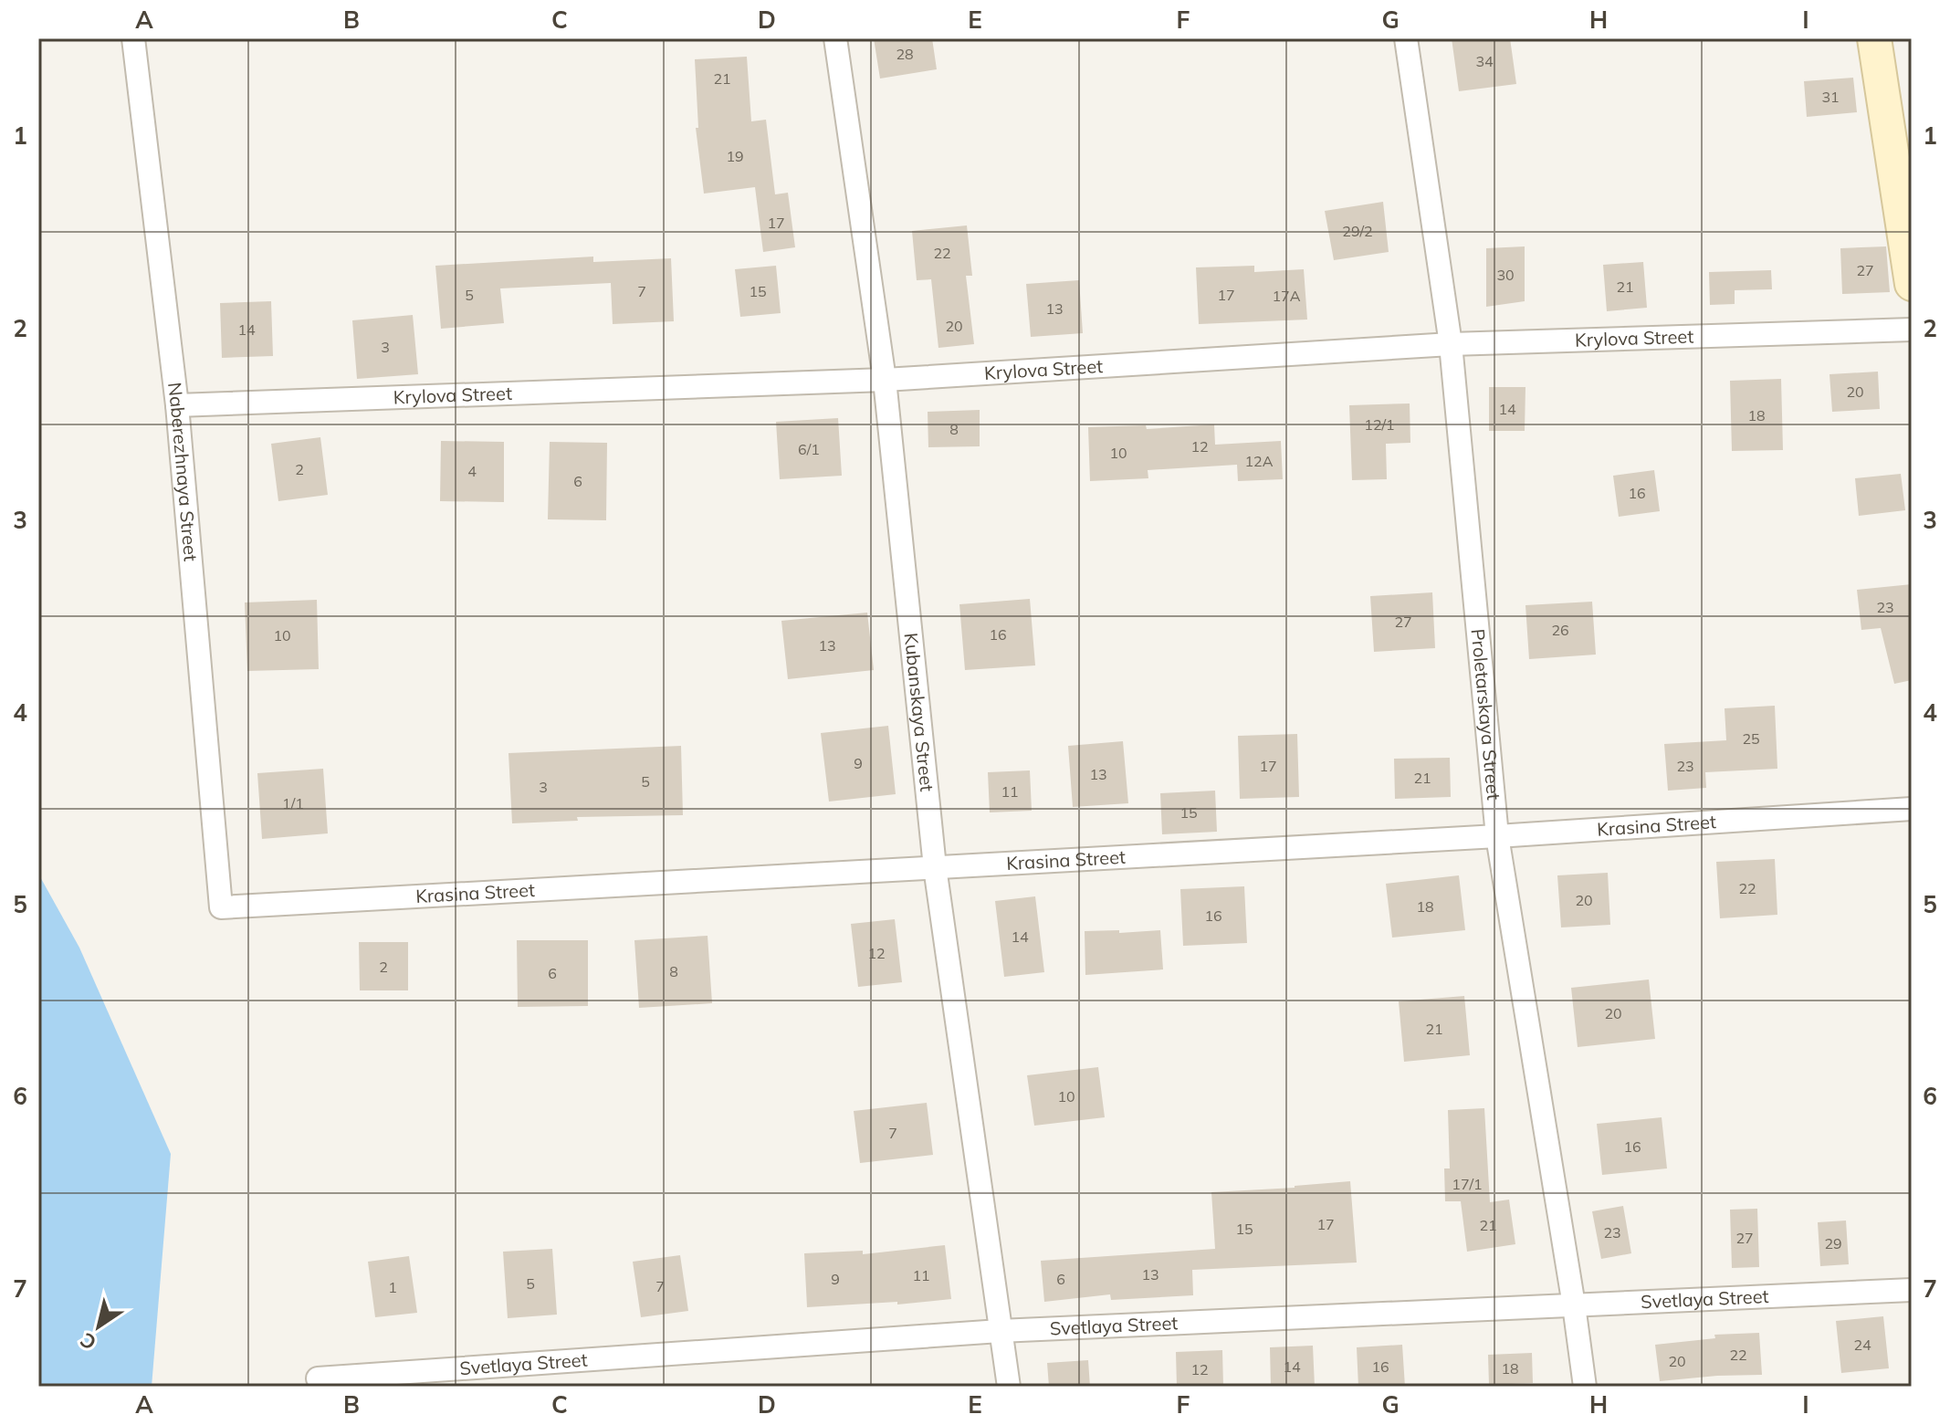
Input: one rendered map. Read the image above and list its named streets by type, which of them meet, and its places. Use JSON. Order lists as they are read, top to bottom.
{
  "streets": {
    "street": [
      "Krylova Street",
      "Naberezhnaya Street",
      "Kubanskaya Street",
      "Proletarskaya Street",
      "Krasina Street",
      "Svetlaya Street"
    ]
  },
  "crossings": [
    ["Krylova Street", "Naberezhnaya Street"],
    ["Krylova Street", "Kubanskaya Street"],
    ["Krylova Street", "Proletarskaya Street"],
    ["Naberezhnaya Street", "Krasina Street"],
    ["Kubanskaya Street", "Krasina Street"],
    ["Kubanskaya Street", "Svetlaya Street"],
    ["Proletarskaya Street", "Krasina Street"],
    ["Proletarskaya Street", "Svetlaya Street"]
  ],
  "house_numbers": [
    "28",
    "34",
    "21",
    "31",
    "19",
    "17",
    "29/2",
    "22",
    "27",
    "30",
    "21",
    "7",
    "15",
    "5",
    "17",
    "17А",
    "13",
    "20",
    "14",
    "3",
    "20",
    "14",
    "18",
    "12/1",
    "8",
    "12",
    "6/1",
    "10",
    "12А",
    "2",
    "4",
    "6",
    "16",
    "23",
    "27",
    "26",
    "16",
    "10",
    "13",
    "25",
    "9",
    "17",
    "23",
    "13",
    "21",
    "5",
    "3",
    "11",
    "1/1",
    "15",
    "22",
    "20",
    "18",
    "16",
    "14",
    "12",
    "2",
    "8",
    "6",
    "20",
    "21",
    "10",
    "7",
    "16",
    "17/1",
    "17",
    "21",
    "15",
    "23",
    "27",
    "29",
    "13",
    "11",
    "9",
    "6",
    "5",
    "7",
    "1",
    "24",
    "22",
    "20",
    "14",
    "16",
    "18",
    "12"
  ],
  "north": "bottom left",
  "grid": {
    "columns": [
      "A",
      "B",
      "C",
      "D",
      "E",
      "F",
      "G",
      "H",
      "I"
    ],
    "rows": [
      "1",
      "2",
      "3",
      "4",
      "5",
      "6",
      "7"
    ]
  }
}
